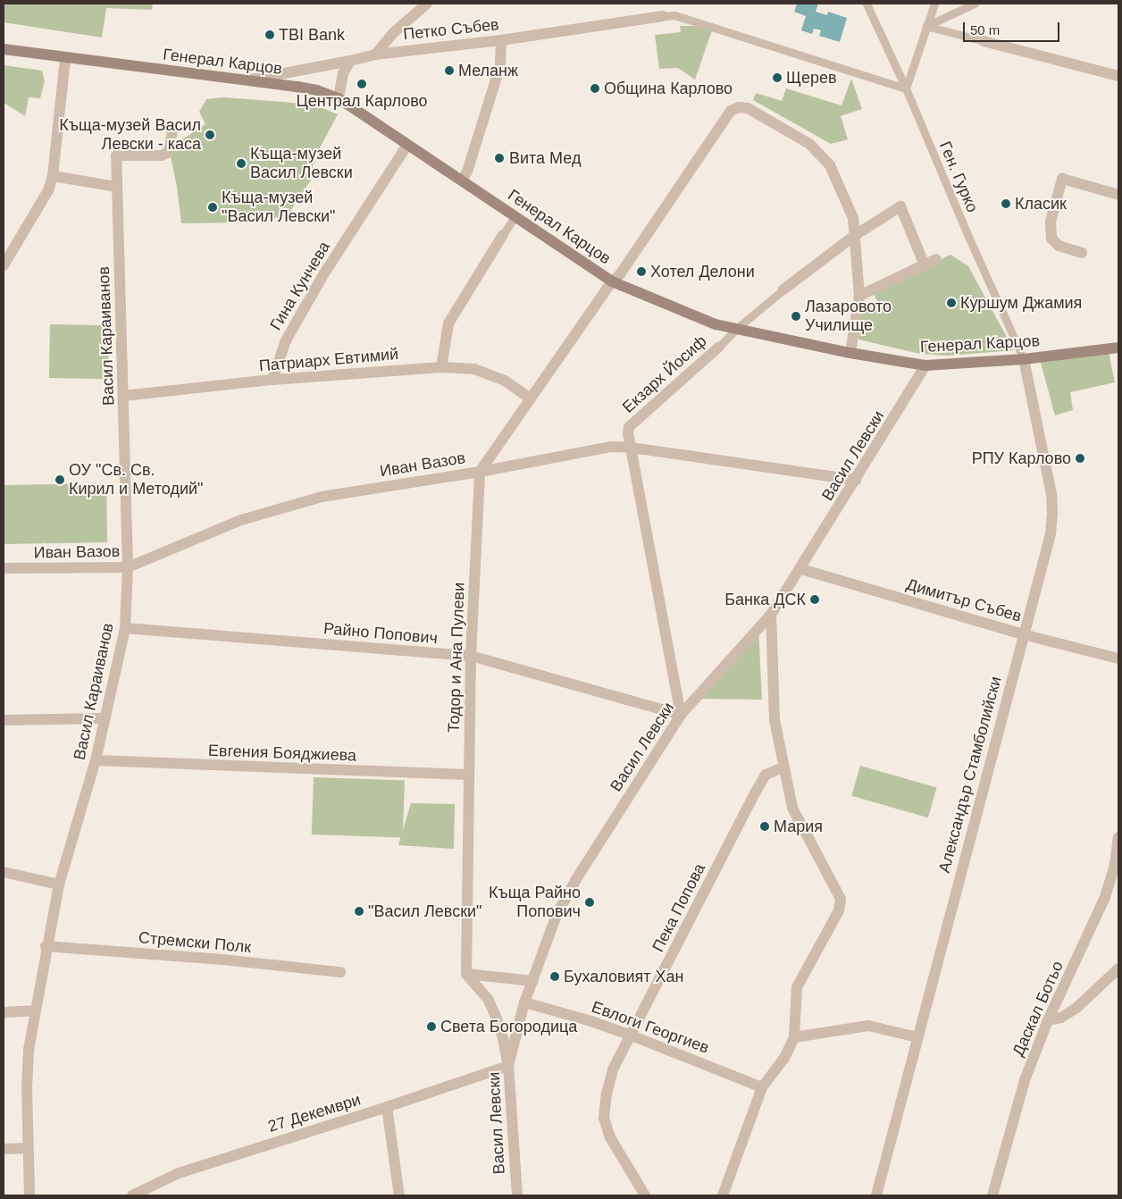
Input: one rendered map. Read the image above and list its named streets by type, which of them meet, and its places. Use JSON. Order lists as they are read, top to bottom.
{
  "streets": {
    "main road": ["Генерал Карцов"],
    "street": [
      "Петко Събев",
      "Ген. Гурко",
      "Гина Кунчева",
      "Васил Караиванов",
      "Патриарх Евтимий",
      "Екзарх Йосиф",
      "Васил Левски",
      "Иван Вазов",
      "Димитър Събев",
      "Райно Попович",
      "Тодор и Ана Пулеви",
      "Евгения Бояджиева",
      "Александър Стамболийски",
      "Пека Попова",
      "Стремски Полк",
      "Даскал Ботьо",
      "Евлоги Георгиев",
      "27 Декември"
    ]
  },
  "crossings": [
    ["Петко Събев", "Генерал Карцов"],
    ["Генерал Карцов", "Ген. Гурко"],
    ["Генерал Карцов", "Гина Кунчева"],
    ["Генерал Карцов", "Екзарх Йосиф"],
    ["Генерал Карцов", "Васил Левски"],
    ["Генерал Карцов", "Александър Стамболийски"],
    ["Ген. Гурко", "Александър Стамболийски"],
    ["Гина Кунчева", "Патриарх Евтимий"],
    ["Васил Караиванов", "Патриарх Евтимий"],
    ["Васил Караиванов", "Иван Вазов"],
    ["Васил Караиванов", "Райно Попович"],
    ["Васил Караиванов", "Евгения Бояджиева"],
    ["Васил Караиванов", "Стремски Полк"],
    ["Екзарх Йосиф", "Васил Левски"],
    ["Екзарх Йосиф", "Иван Вазов"],
    ["Екзарх Йосиф", "Райно Попович"],
    ["Васил Левски", "Иван Вазов"],
    ["Васил Левски", "Димитър Събев"],
    ["Васил Левски", "Райно Попович"],
    ["Васил Левски", "Евлоги Георгиев"],
    ["Васил Левски", "27 Декември"],
    ["Иван Вазов", "Тодор и Ана Пулеви"],
    ["Димитър Събев", "Александър Стамболийски"],
    ["Райно Попович", "Тодор и Ана Пулеви"],
    ["Тодор и Ана Пулеви", "Евгения Бояджиева"],
    ["Пека Попова", "Евлоги Георгиев"]
  ],
  "places": [
    "TBI Bank",
    "Меланж",
    "Щерев",
    "Централ Карлово",
    "Община Карлово",
    "Къща-музей Васил Левски - каса",
    "Вита Мед",
    "Къща-музей Васил Левски",
    "Класик",
    "Къща-музей \"Васил Левски\"",
    "Хотел Делони",
    "Куршум Джамия",
    "Лазаровото Училище",
    "РПУ Карлово",
    "ОУ \"Св. Св. Кирил и Методий\"",
    "Банка ДСК",
    "Мария",
    "Къща Райно Попович",
    "\"Васил Левски\"",
    "Бухаловият Хан",
    "Света Богородица"
  ],
  "scale_bar": "50 m"
}
